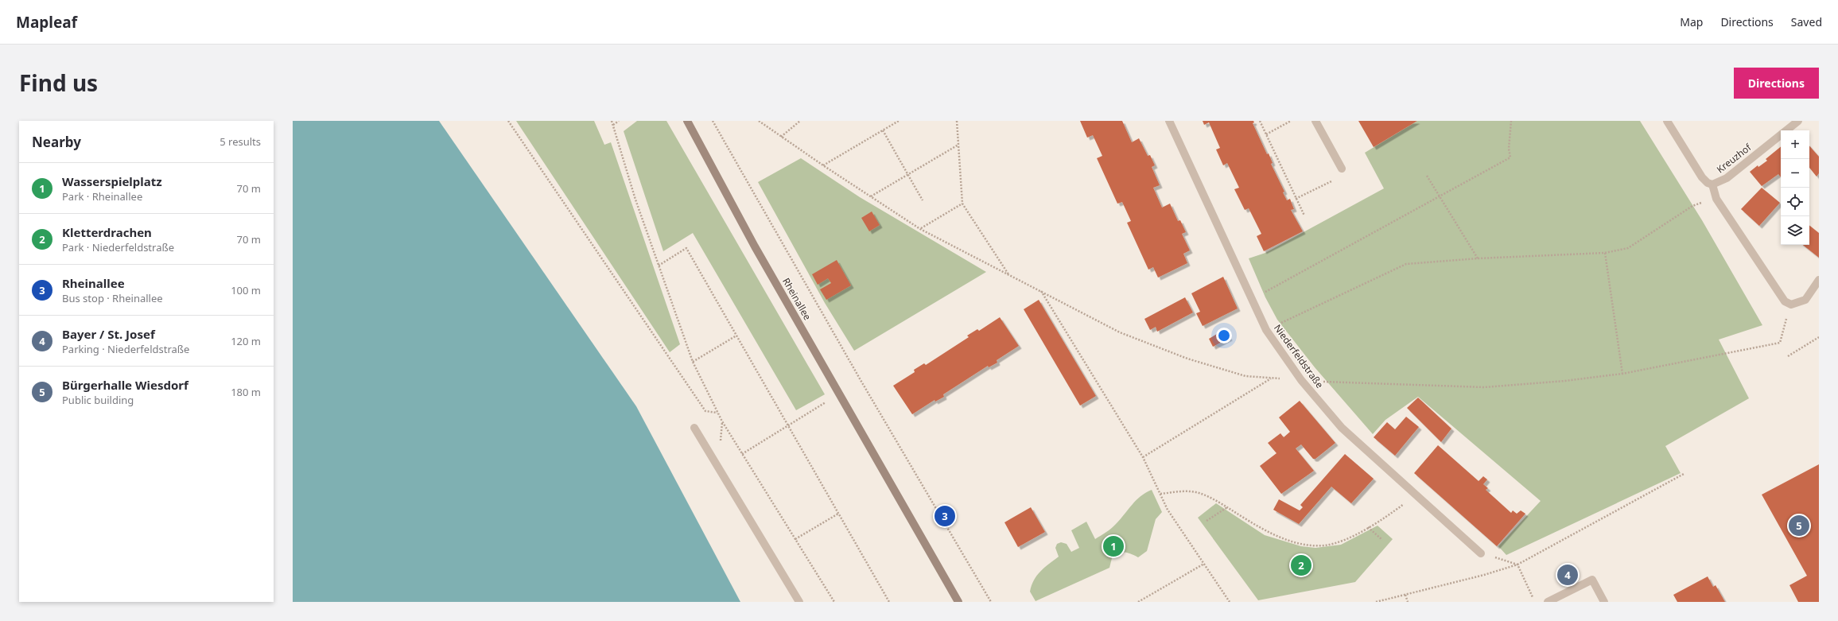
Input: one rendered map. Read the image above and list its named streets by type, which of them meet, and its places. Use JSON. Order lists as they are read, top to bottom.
{
  "streets": {
    "main road": ["Rheinallee"],
    "street": ["Kreuzhof", "Niederfeldstraße"]
  },
  "page": {
    "header": "Mapleaf",
    "nav": ["Map", "Directions", "Saved"],
    "title": "Find us",
    "buttons": "Directions",
    "heading": ["Nearby", "5 results"],
    "map_buttons": ["+", "−"],
    "list": [
      {
        "mark": "1",
        "name": "Wasserspielplatz",
        "note": "Park · Rheinallee",
        "value": "70 m"
      },
      {
        "mark": "2",
        "name": "Kletterdrachen",
        "note": "Park · Niederfeldstraße",
        "value": "70 m"
      },
      {
        "mark": "3",
        "name": "Rheinallee",
        "note": "Bus stop · Rheinallee",
        "value": "100 m"
      },
      {
        "mark": "4",
        "name": "Bayer / St. Josef",
        "note": "Parking · Niederfeldstraße",
        "value": "120 m"
      },
      {
        "mark": "5",
        "name": "Bürgerhalle Wiesdorf",
        "note": "Public building",
        "value": "180 m"
      }
    ],
    "pins": [
      "3",
      "5",
      "1",
      "2",
      "4"
    ]
  }
}
